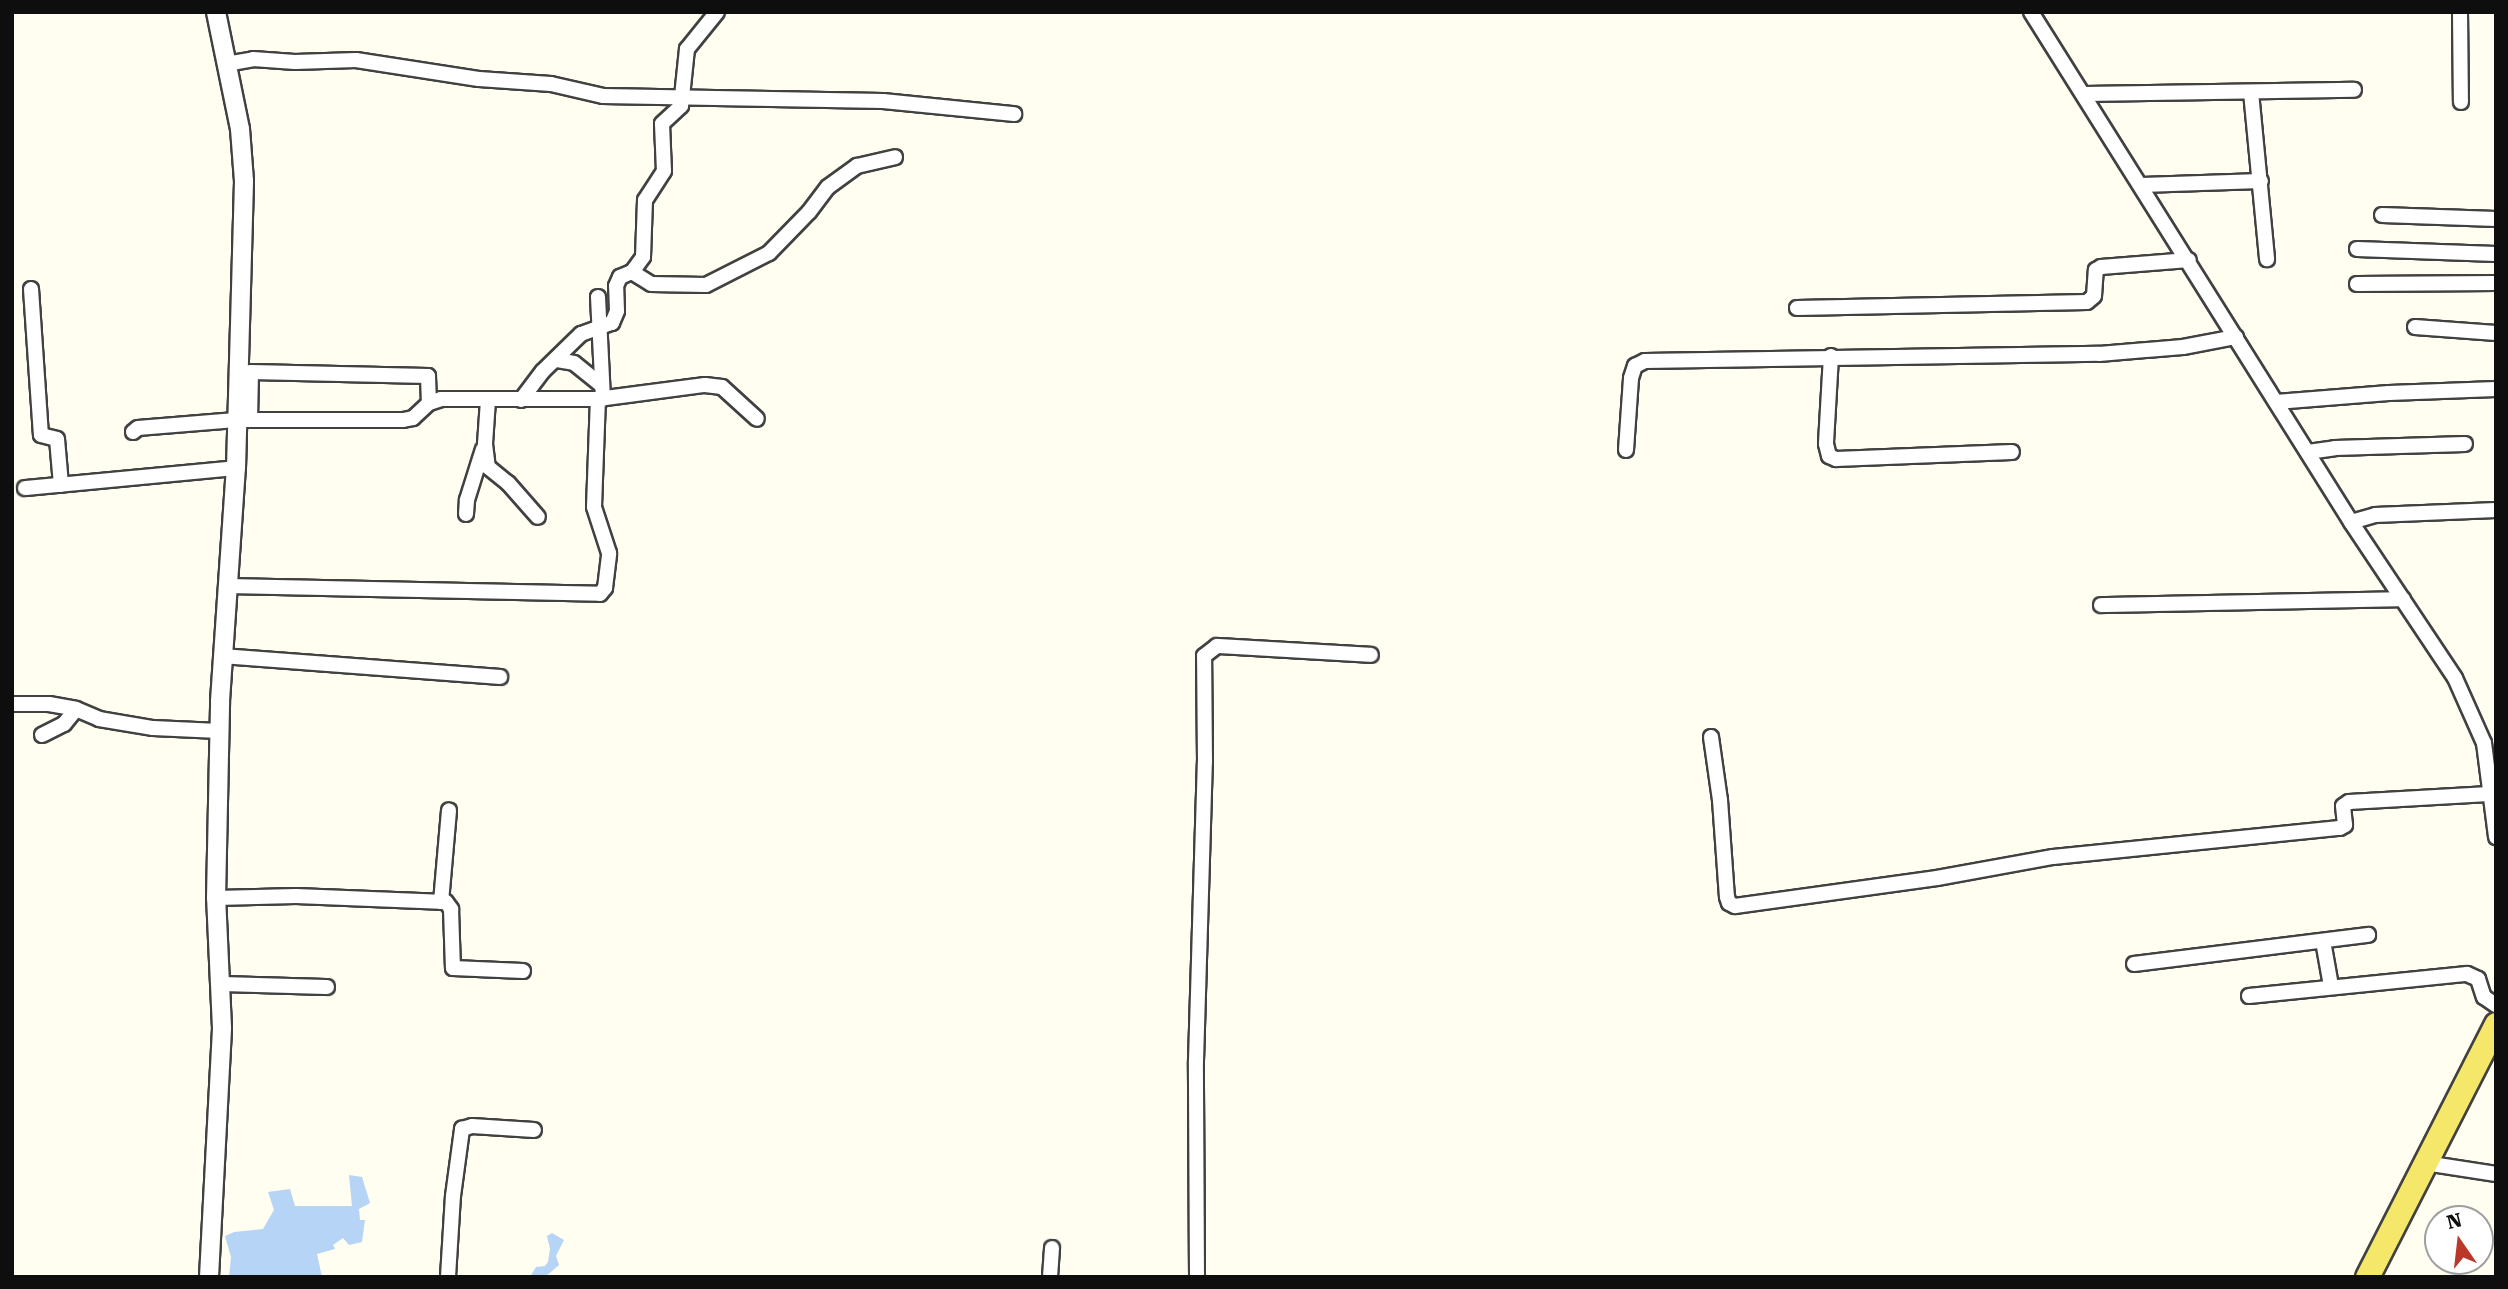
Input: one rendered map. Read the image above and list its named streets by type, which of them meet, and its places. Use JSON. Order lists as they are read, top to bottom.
{
  "north": "top"
}
